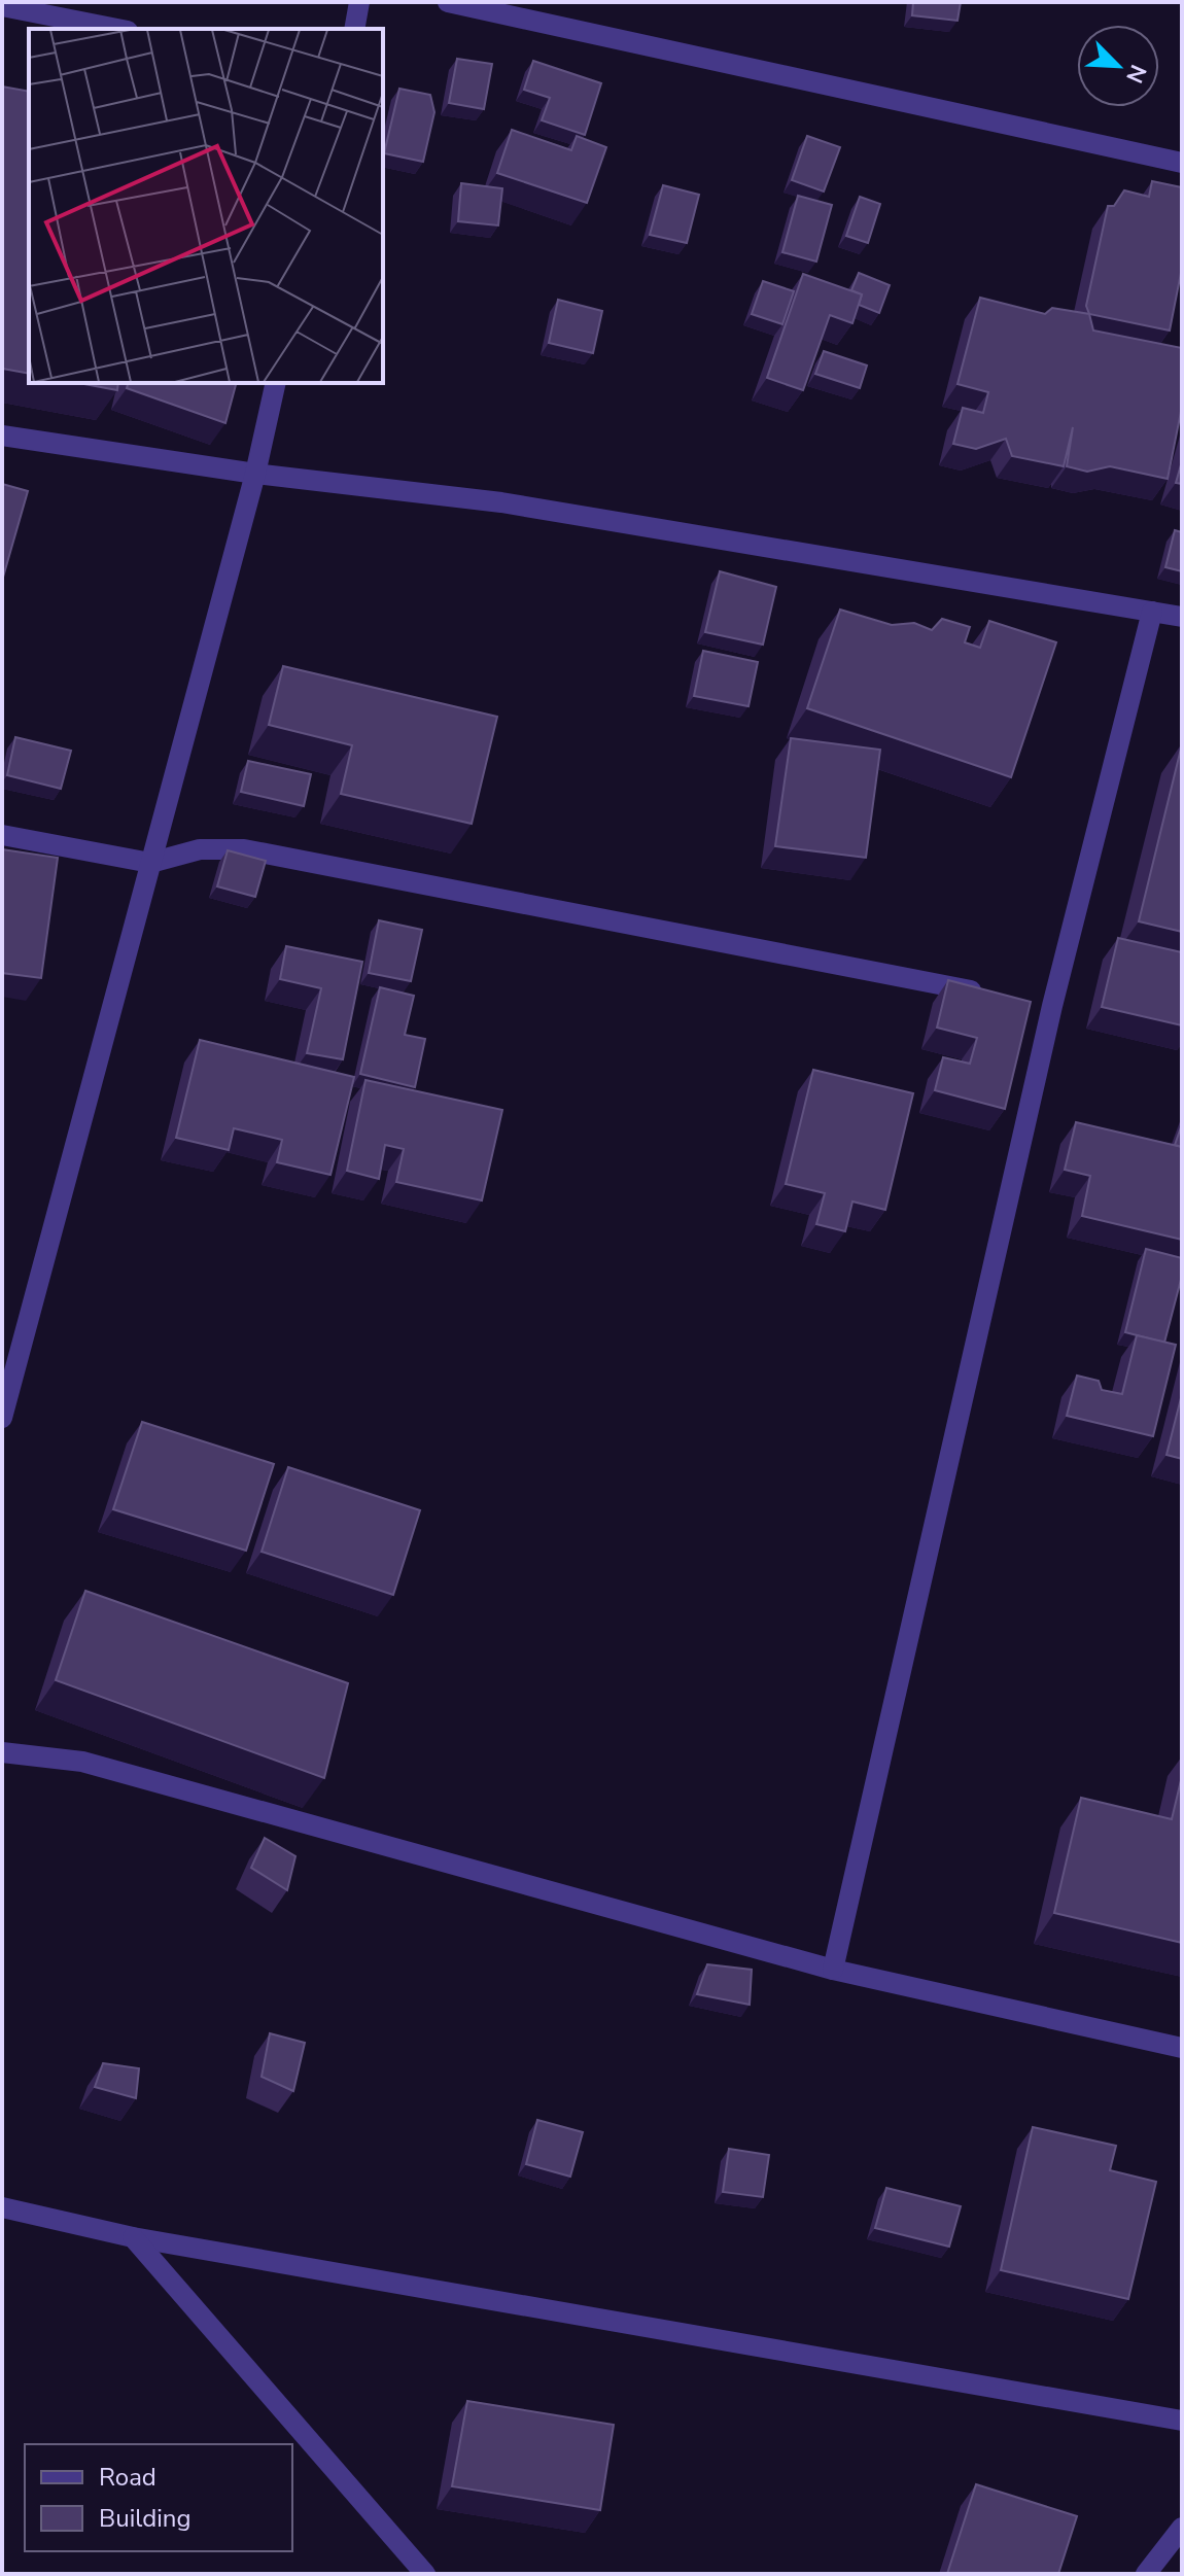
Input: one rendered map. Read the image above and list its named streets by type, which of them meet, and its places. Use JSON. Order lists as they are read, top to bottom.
{
  "legend": ["Road", "Building"],
  "north": "bottom right"
}
